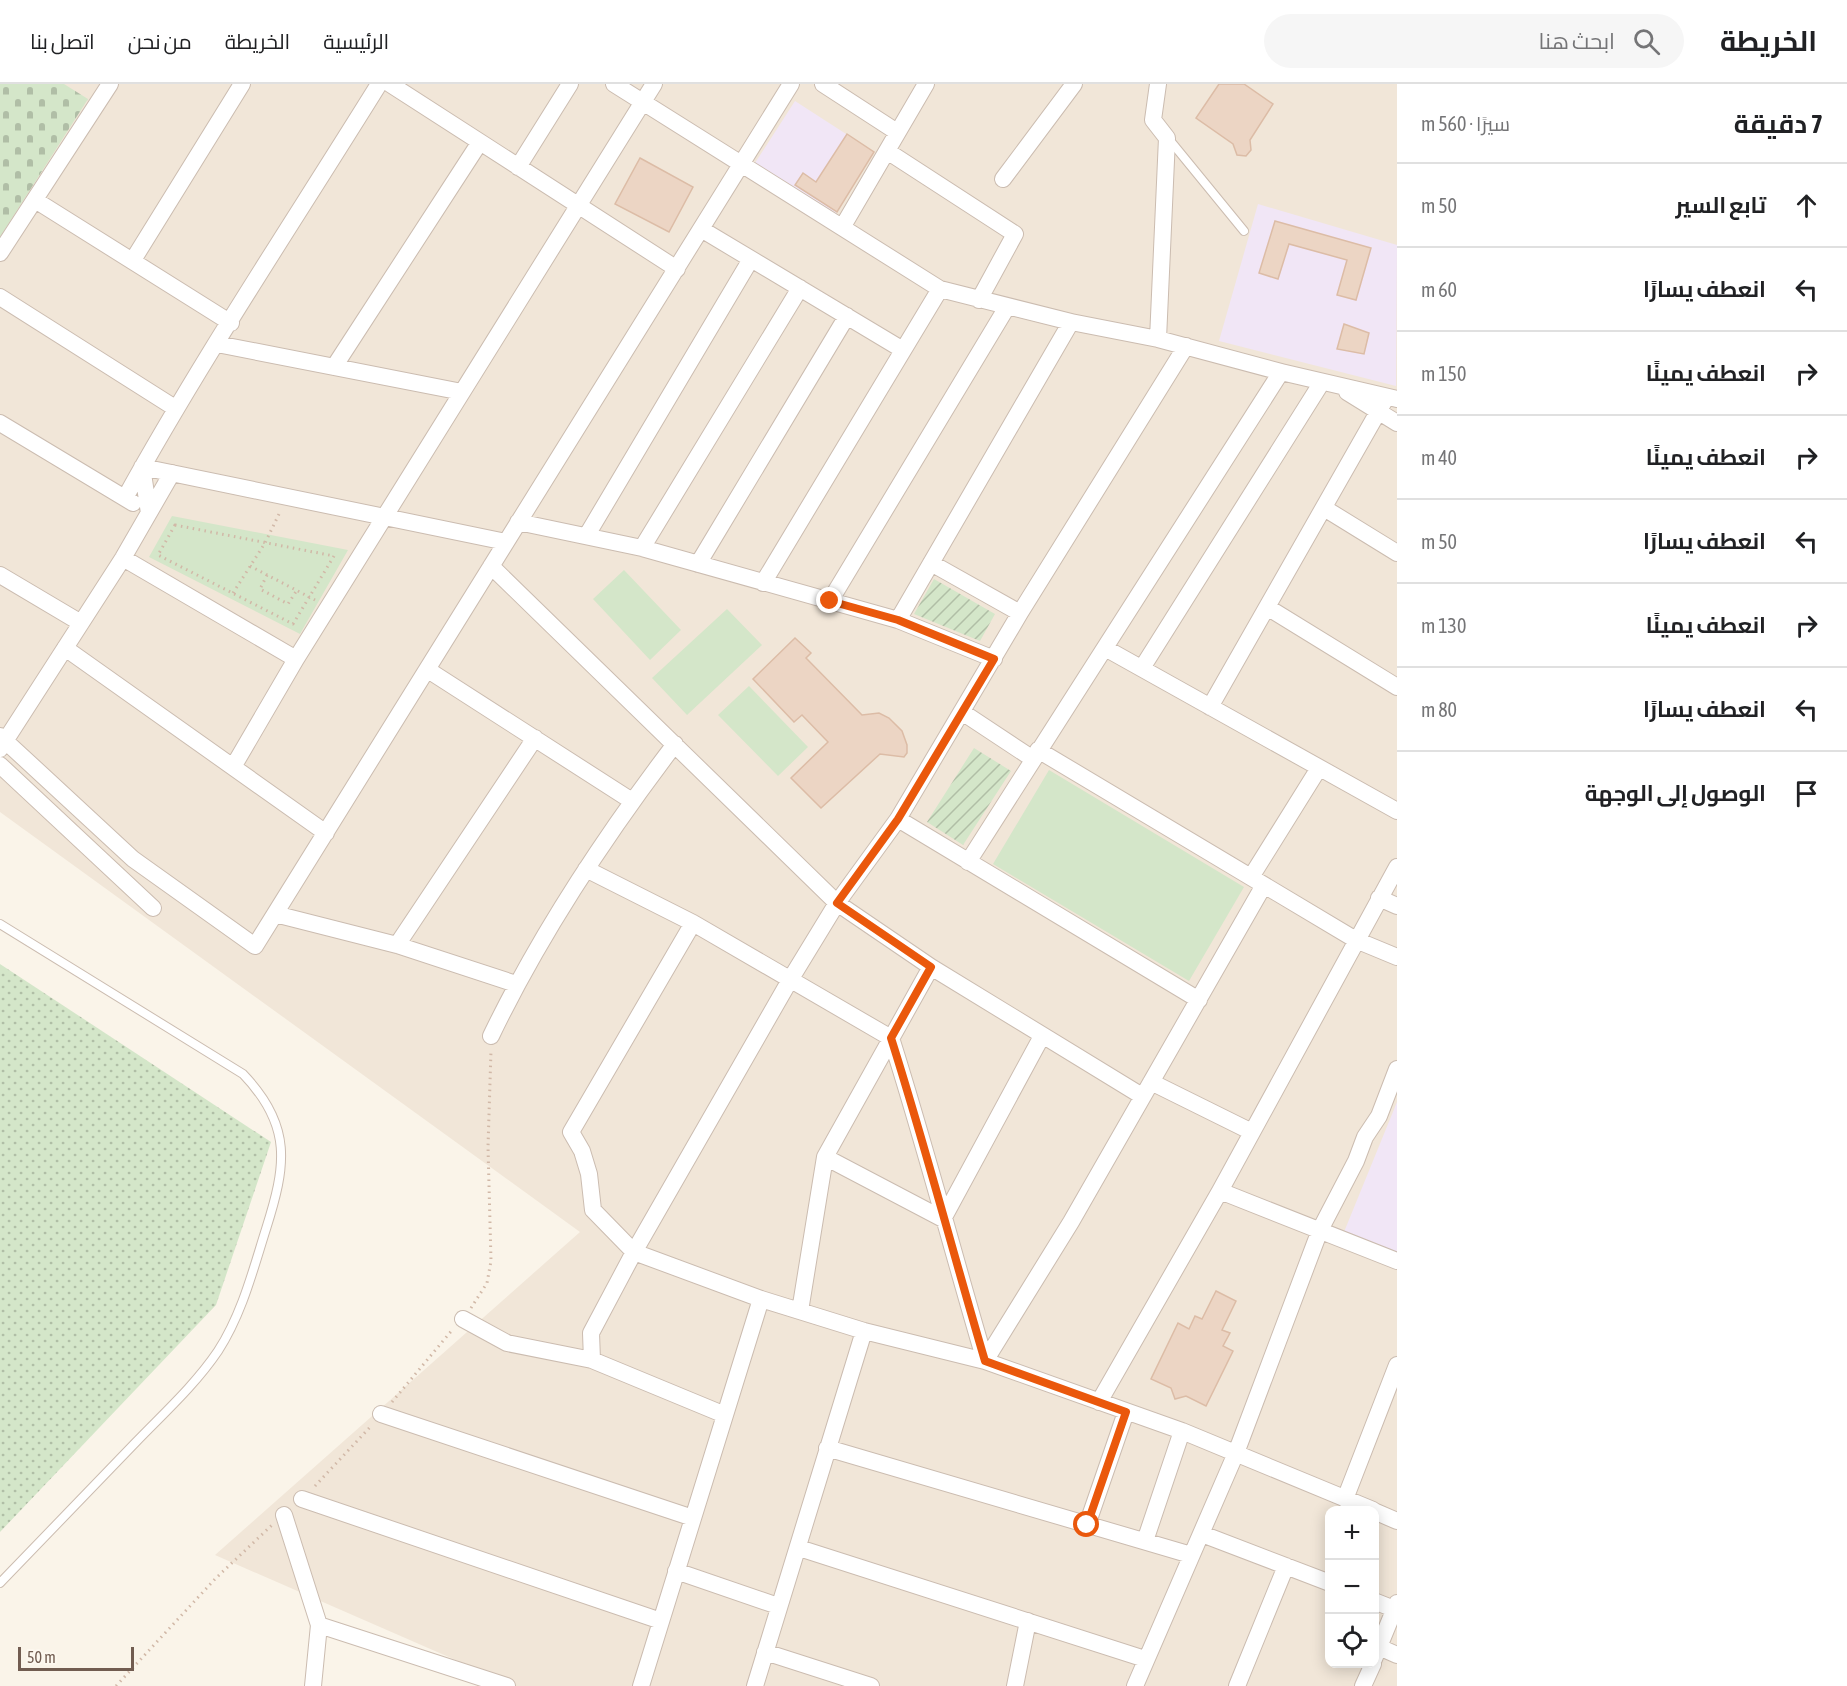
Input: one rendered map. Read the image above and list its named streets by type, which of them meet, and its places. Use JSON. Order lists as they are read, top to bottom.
{
  "scale_bar": "50 m",
  "page": {
    "header": "الخريطة",
    "search": "ابحث هنا",
    "nav": [
      "الرئيسية",
      "الخريطة",
      "من نحن",
      "اتصل بنا"
    ],
    "heading": ["7 دقيقة", "سيرًا · 560 m"],
    "list": [
      ["تابع السير", "50 m"],
      ["انعطف يسارًا", "60 m"],
      ["انعطف يمينًا", "150 m"],
      ["انعطف يمينًا", "40 m"],
      ["انعطف يسارًا", "50 m"],
      ["انعطف يمينًا", "130 m"],
      ["انعطف يسارًا", "80 m"],
      "الوصول إلى الوجهة"
    ],
    "map_buttons": ["+", "−"],
    "scale": "50 m"
  }
}
